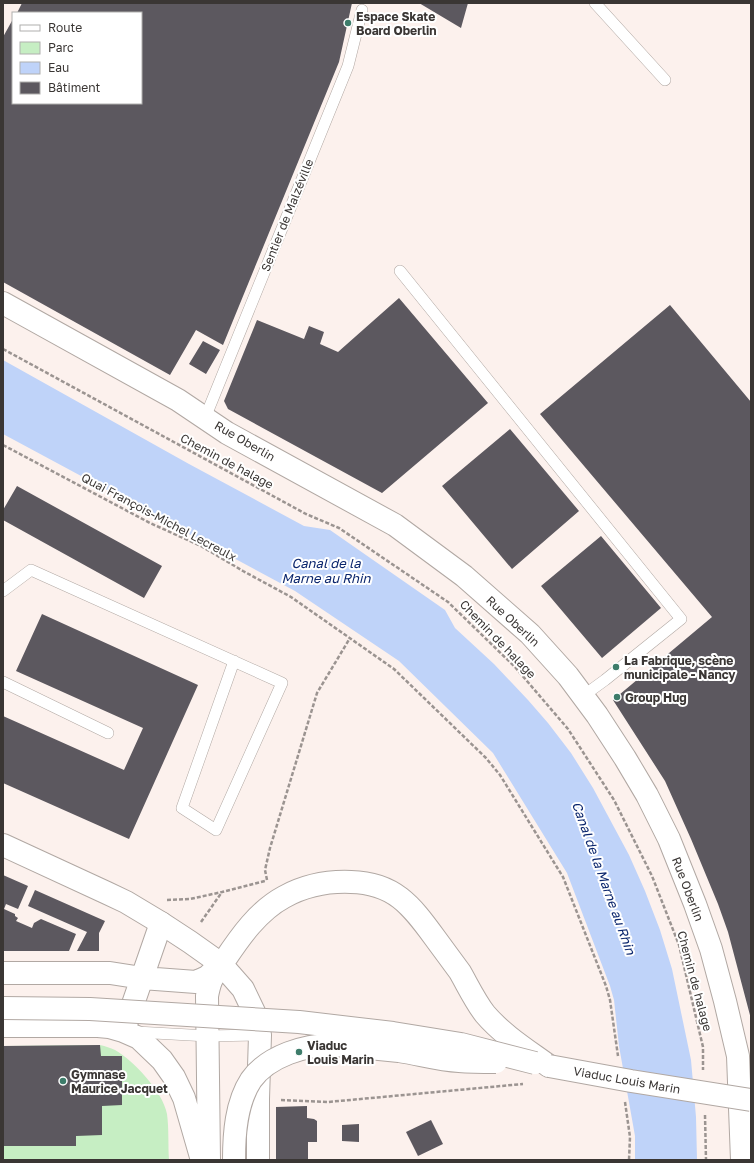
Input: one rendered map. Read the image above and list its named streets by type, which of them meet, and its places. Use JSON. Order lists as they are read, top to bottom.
{
  "streets": {
    "main road": ["Rue Oberlin", "Viaduc Louis Marin"],
    "lane": ["Sentier de Malzéville"],
    "path": ["Chemin de halage", "Quai François-Michel Lecreulx"]
  },
  "crossings": [
    ["Sentier de Malzéville", "Rue Oberlin"]
  ],
  "water": ["Canal de la Marne au Rhin"],
  "places": [
    "Espace Skate Board Oberlin",
    "La Fabrique, scène municipale - Nancy",
    "Group Hug",
    "Viaduc Louis Marin",
    "Gymnase Maurice Jacquet"
  ],
  "legend": [
    "Route",
    "Parc",
    "Eau",
    "Bâtiment"
  ]
}
